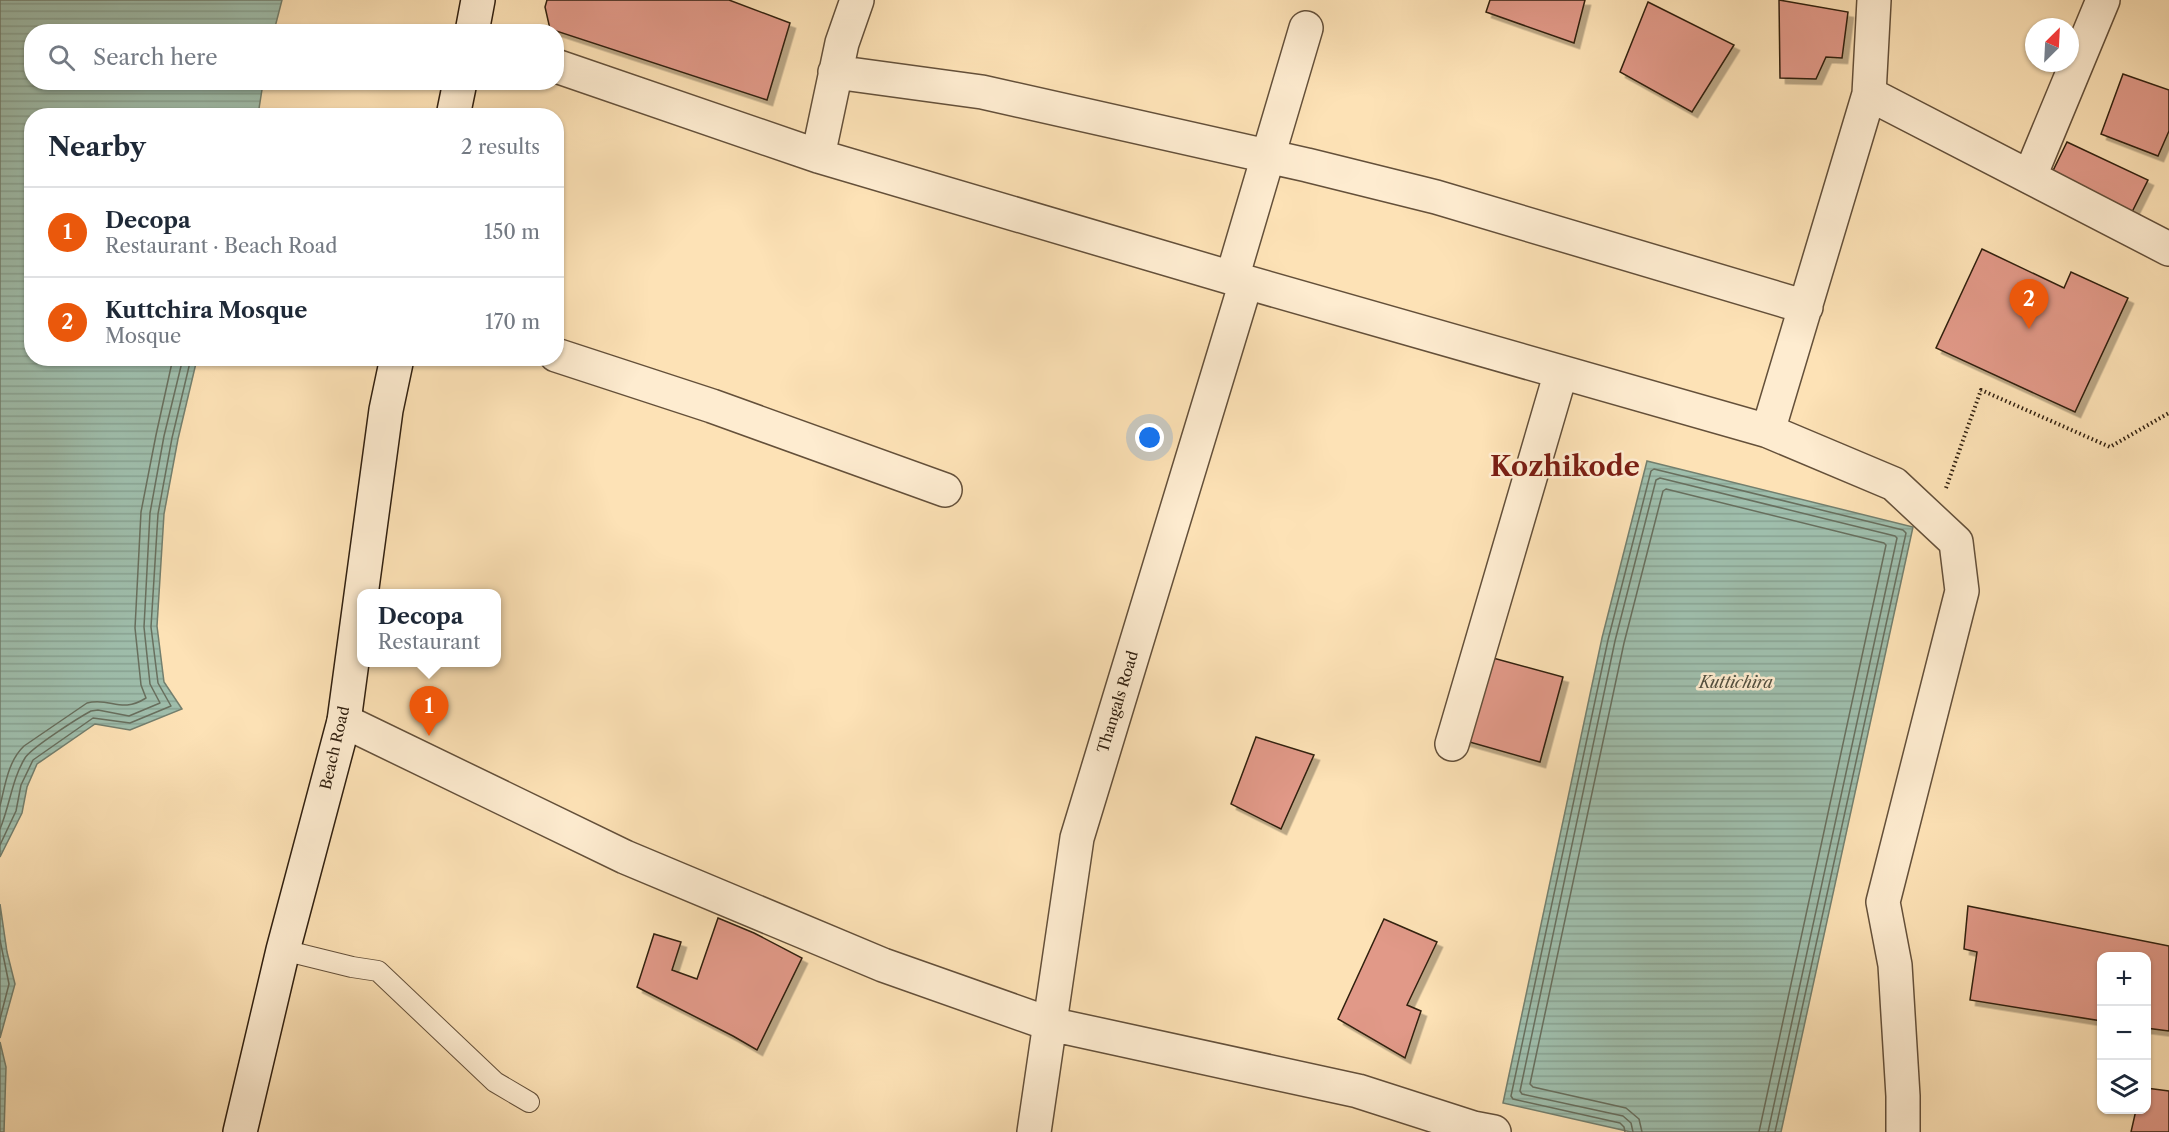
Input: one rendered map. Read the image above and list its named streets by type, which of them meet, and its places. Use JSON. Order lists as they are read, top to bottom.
{
  "streets": {
    "street": ["Thangals Road", "Beach Road"]
  },
  "districts": ["Kozhikode"],
  "water": ["Kuttichira"],
  "north": "top right",
  "page": {
    "search": "Search here",
    "heading": ["Nearby", "2 results"],
    "list": [
      {
        "mark": "1",
        "name": "Decopa",
        "note": "Restaurant · Beach Road",
        "value": "150 m"
      },
      {
        "mark": "2",
        "name": "Kuttchira Mosque",
        "note": "Mosque",
        "value": "170 m"
      }
    ],
    "pins": ["2", "1"],
    "popup": ["Decopa", "Restaurant"],
    "map_buttons": ["+", "−"]
  }
}
